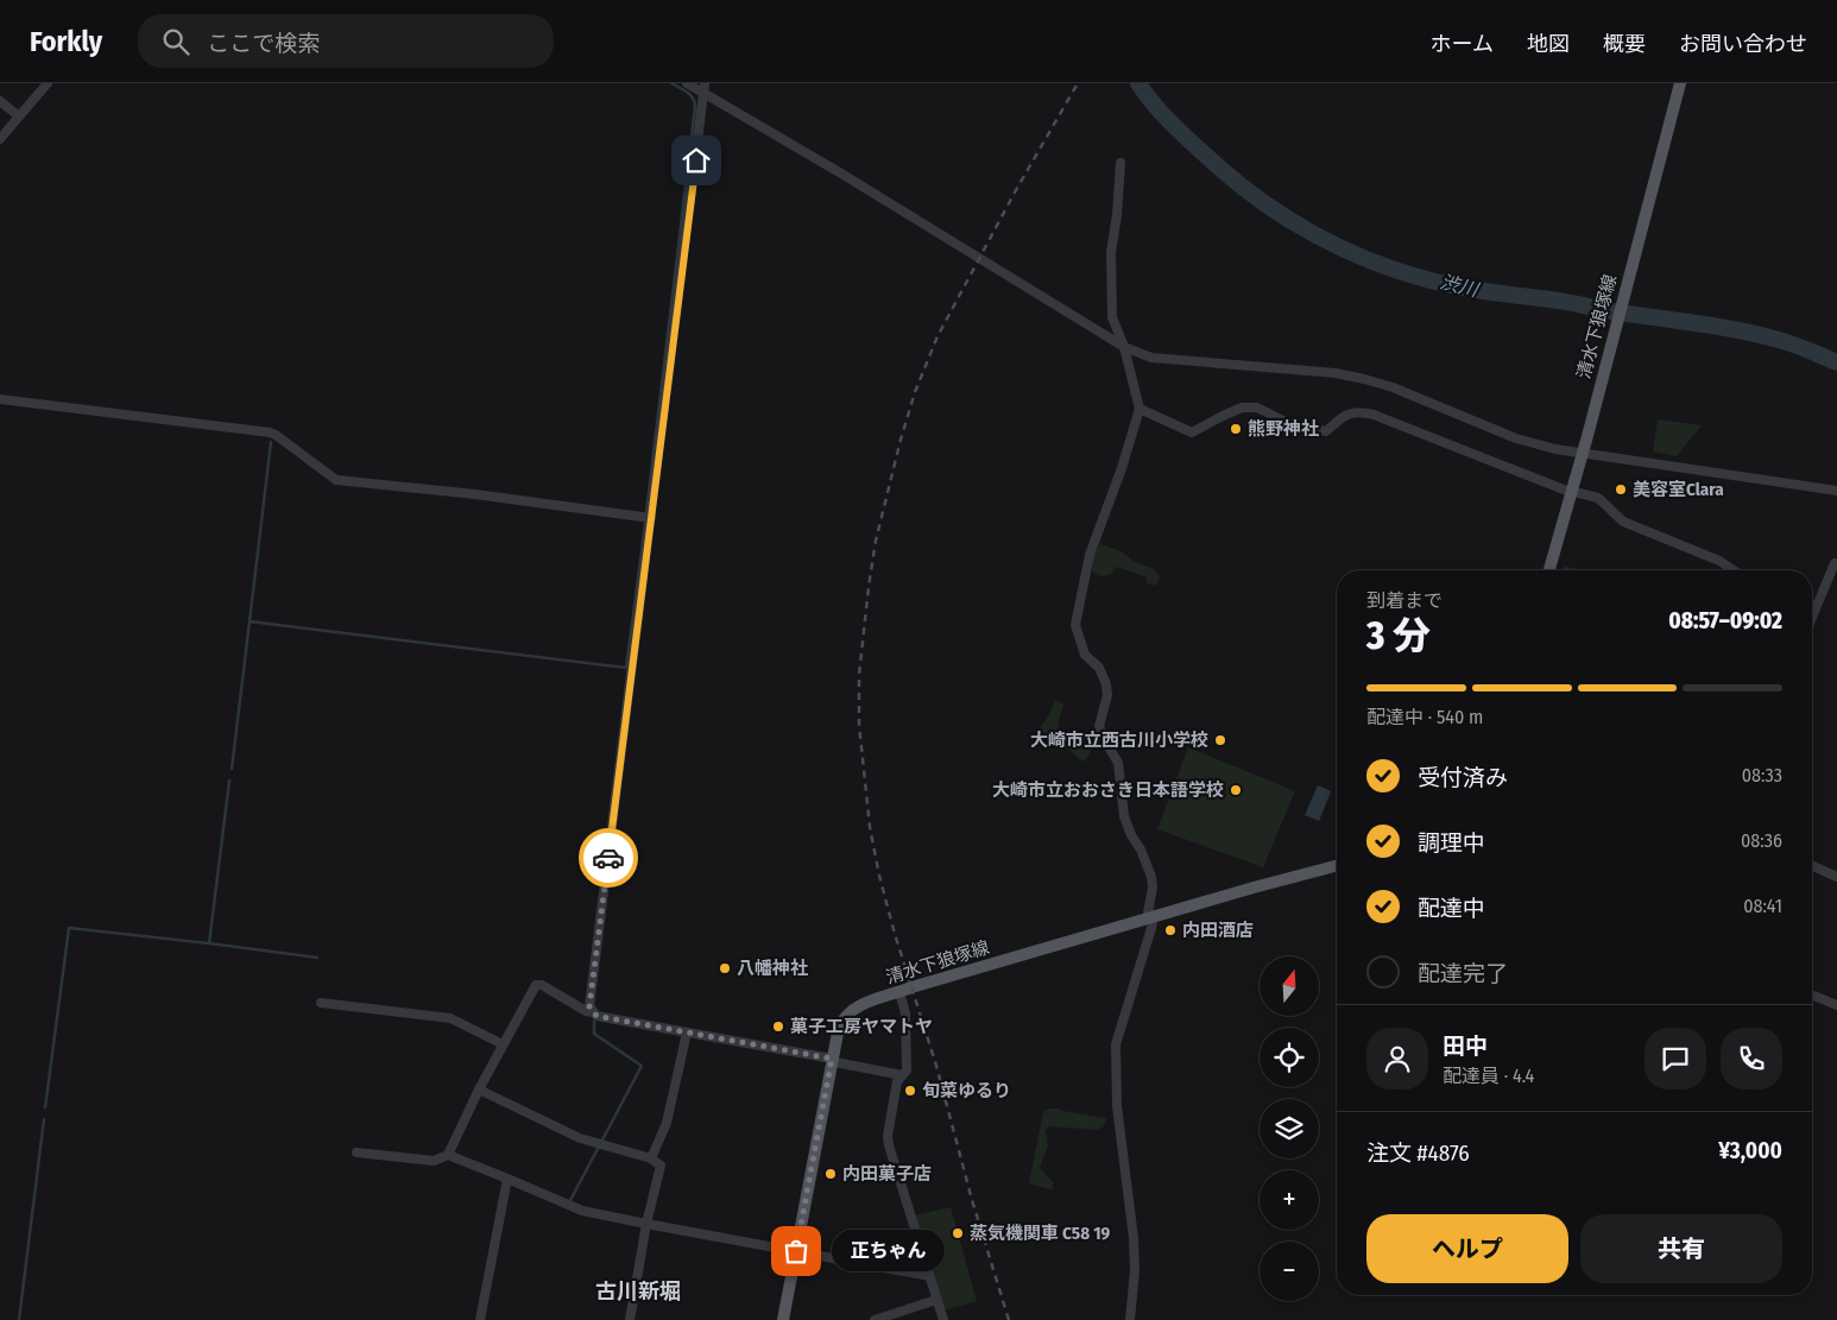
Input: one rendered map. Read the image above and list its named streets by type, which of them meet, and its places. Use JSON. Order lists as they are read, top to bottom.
{
  "streets": {
    "main road": ["清水下狼塚線"]
  },
  "districts": ["古川新堀"],
  "water": ["渋川"],
  "places": [
    "熊野神社",
    "美容室Clara",
    "大崎市立西古川小学校",
    "大崎市立おおさき日本語学校",
    "内田酒店",
    "八幡神社",
    "菓子工房ヤマトヤ",
    "旬菜ゆるり",
    "内田菓子店",
    "蒸気機関車 C58 19",
    "正ちゃん"
  ],
  "north": "top",
  "page": {
    "header": "Forkly",
    "search": "ここで検索",
    "nav": [
      "ホーム",
      "地図",
      "概要",
      "お問い合わせ"
    ],
    "heading": ["3 分", "到着まで", "08:57–09:02"],
    "panel": [
      "田中",
      "配達員 · 4.4",
      "注文 #4876",
      "¥3,000"
    ],
    "bar": "配達中 · 540 m",
    "list": [
      ["受付済み", "08:33"],
      ["調理中", "08:36"],
      ["配達中", "08:41"],
      "配達完了"
    ],
    "map_buttons": ["+", "−"],
    "buttons": ["ヘルプ", "共有"],
    "bubble": "正ちゃん"
  }
}
